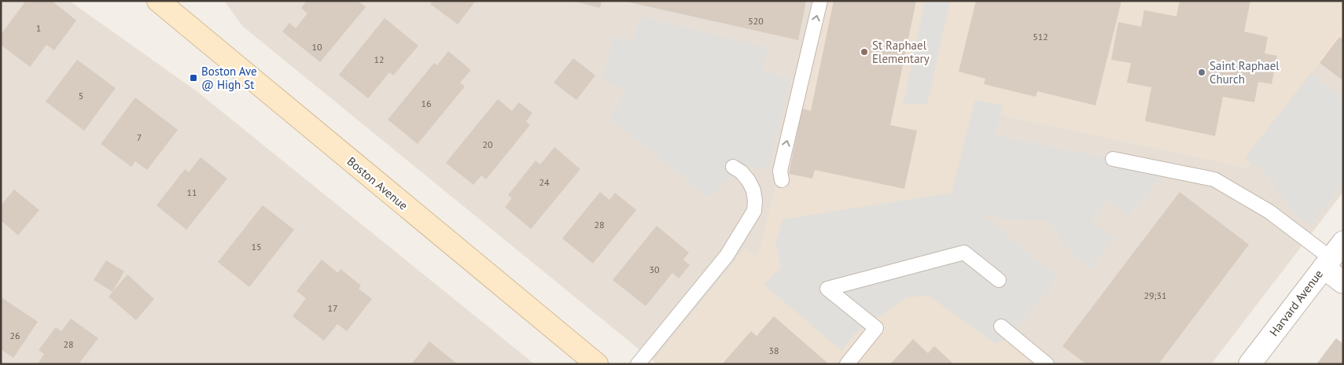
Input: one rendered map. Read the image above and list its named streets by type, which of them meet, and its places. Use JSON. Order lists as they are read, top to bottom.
{
  "streets": {
    "main road": ["Boston Avenue"],
    "street": ["Harvard Avenue"]
  },
  "places": {
    "other": ["St Raphael Elementary", "Saint Raphael Church"],
    "transit": ["Boston Ave @ High St"]
  },
  "house_numbers": [
    "520",
    "1",
    "512",
    "10",
    "12",
    "5",
    "16",
    "7",
    "20",
    "24",
    "11",
    "28",
    "15",
    "30",
    "29;31",
    "17",
    "26",
    "28",
    "38"
  ]
}
